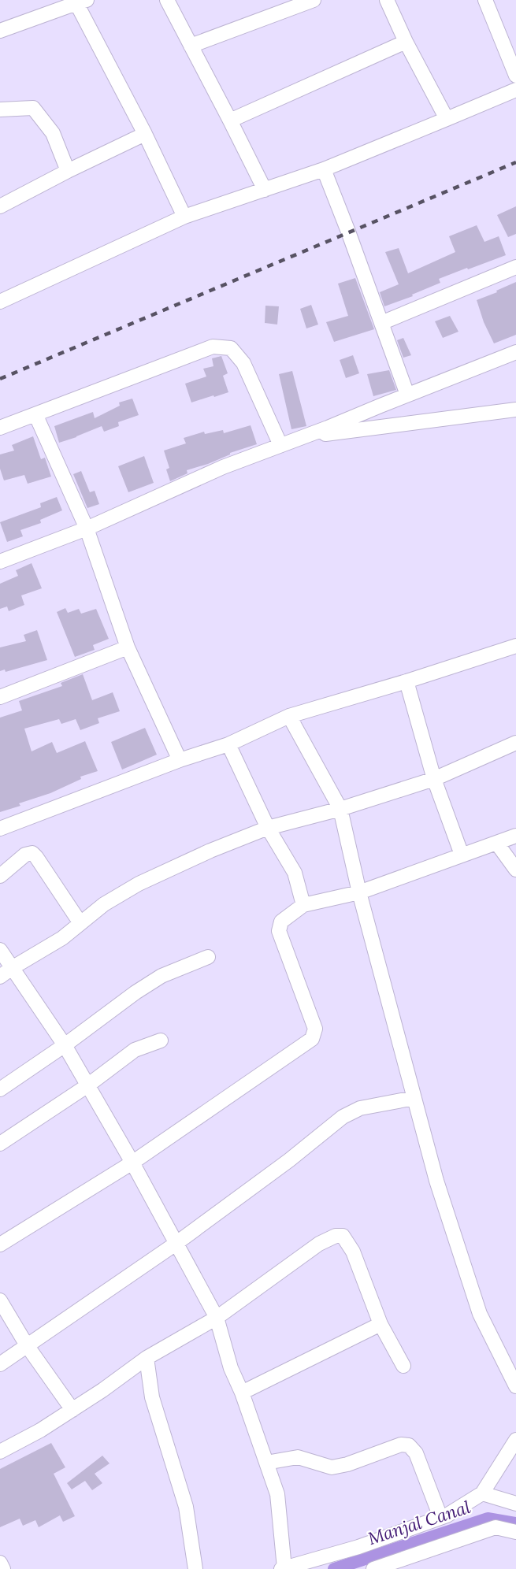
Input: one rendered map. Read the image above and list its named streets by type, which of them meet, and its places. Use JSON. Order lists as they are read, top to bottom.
{
  "water": ["Manjal Canal"]
}
